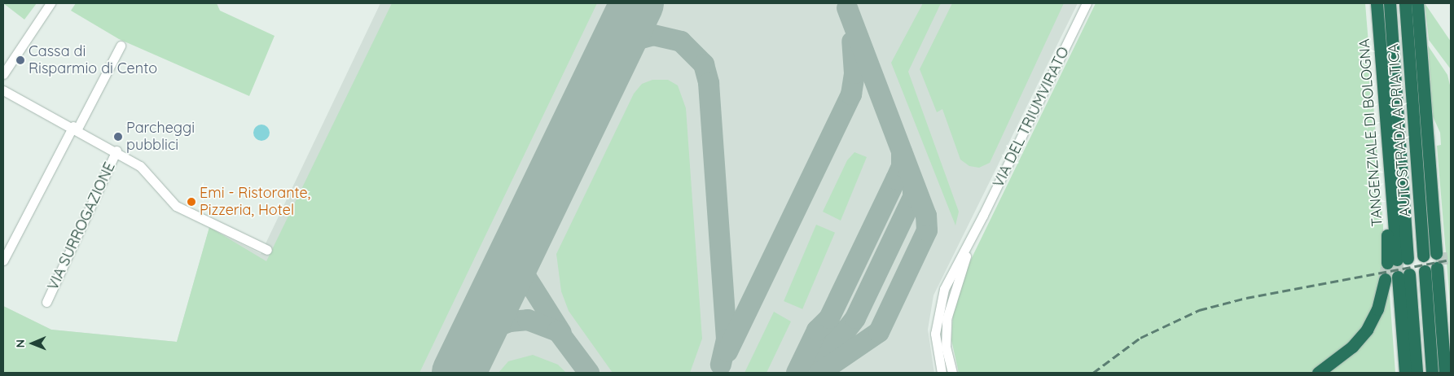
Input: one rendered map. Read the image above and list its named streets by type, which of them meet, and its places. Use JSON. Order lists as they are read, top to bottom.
{
  "streets": {
    "highway": ["AUTOSTRADA ADRIATICA", "TANGENZIALE DI BOLOGNA"],
    "street": ["VIA DEL TRIUMVIRATO", "VIA SURROGAZIONE"]
  },
  "crossings": [
    ["AUTOSTRADA ADRIATICA", "TANGENZIALE DI BOLOGNA"]
  ],
  "places": ["Cassa di Risparmio di Cento", "Parcheggi pubblici", "Emi - Ristorante, Pizzeria, Hotel"],
  "north": "left"
}
